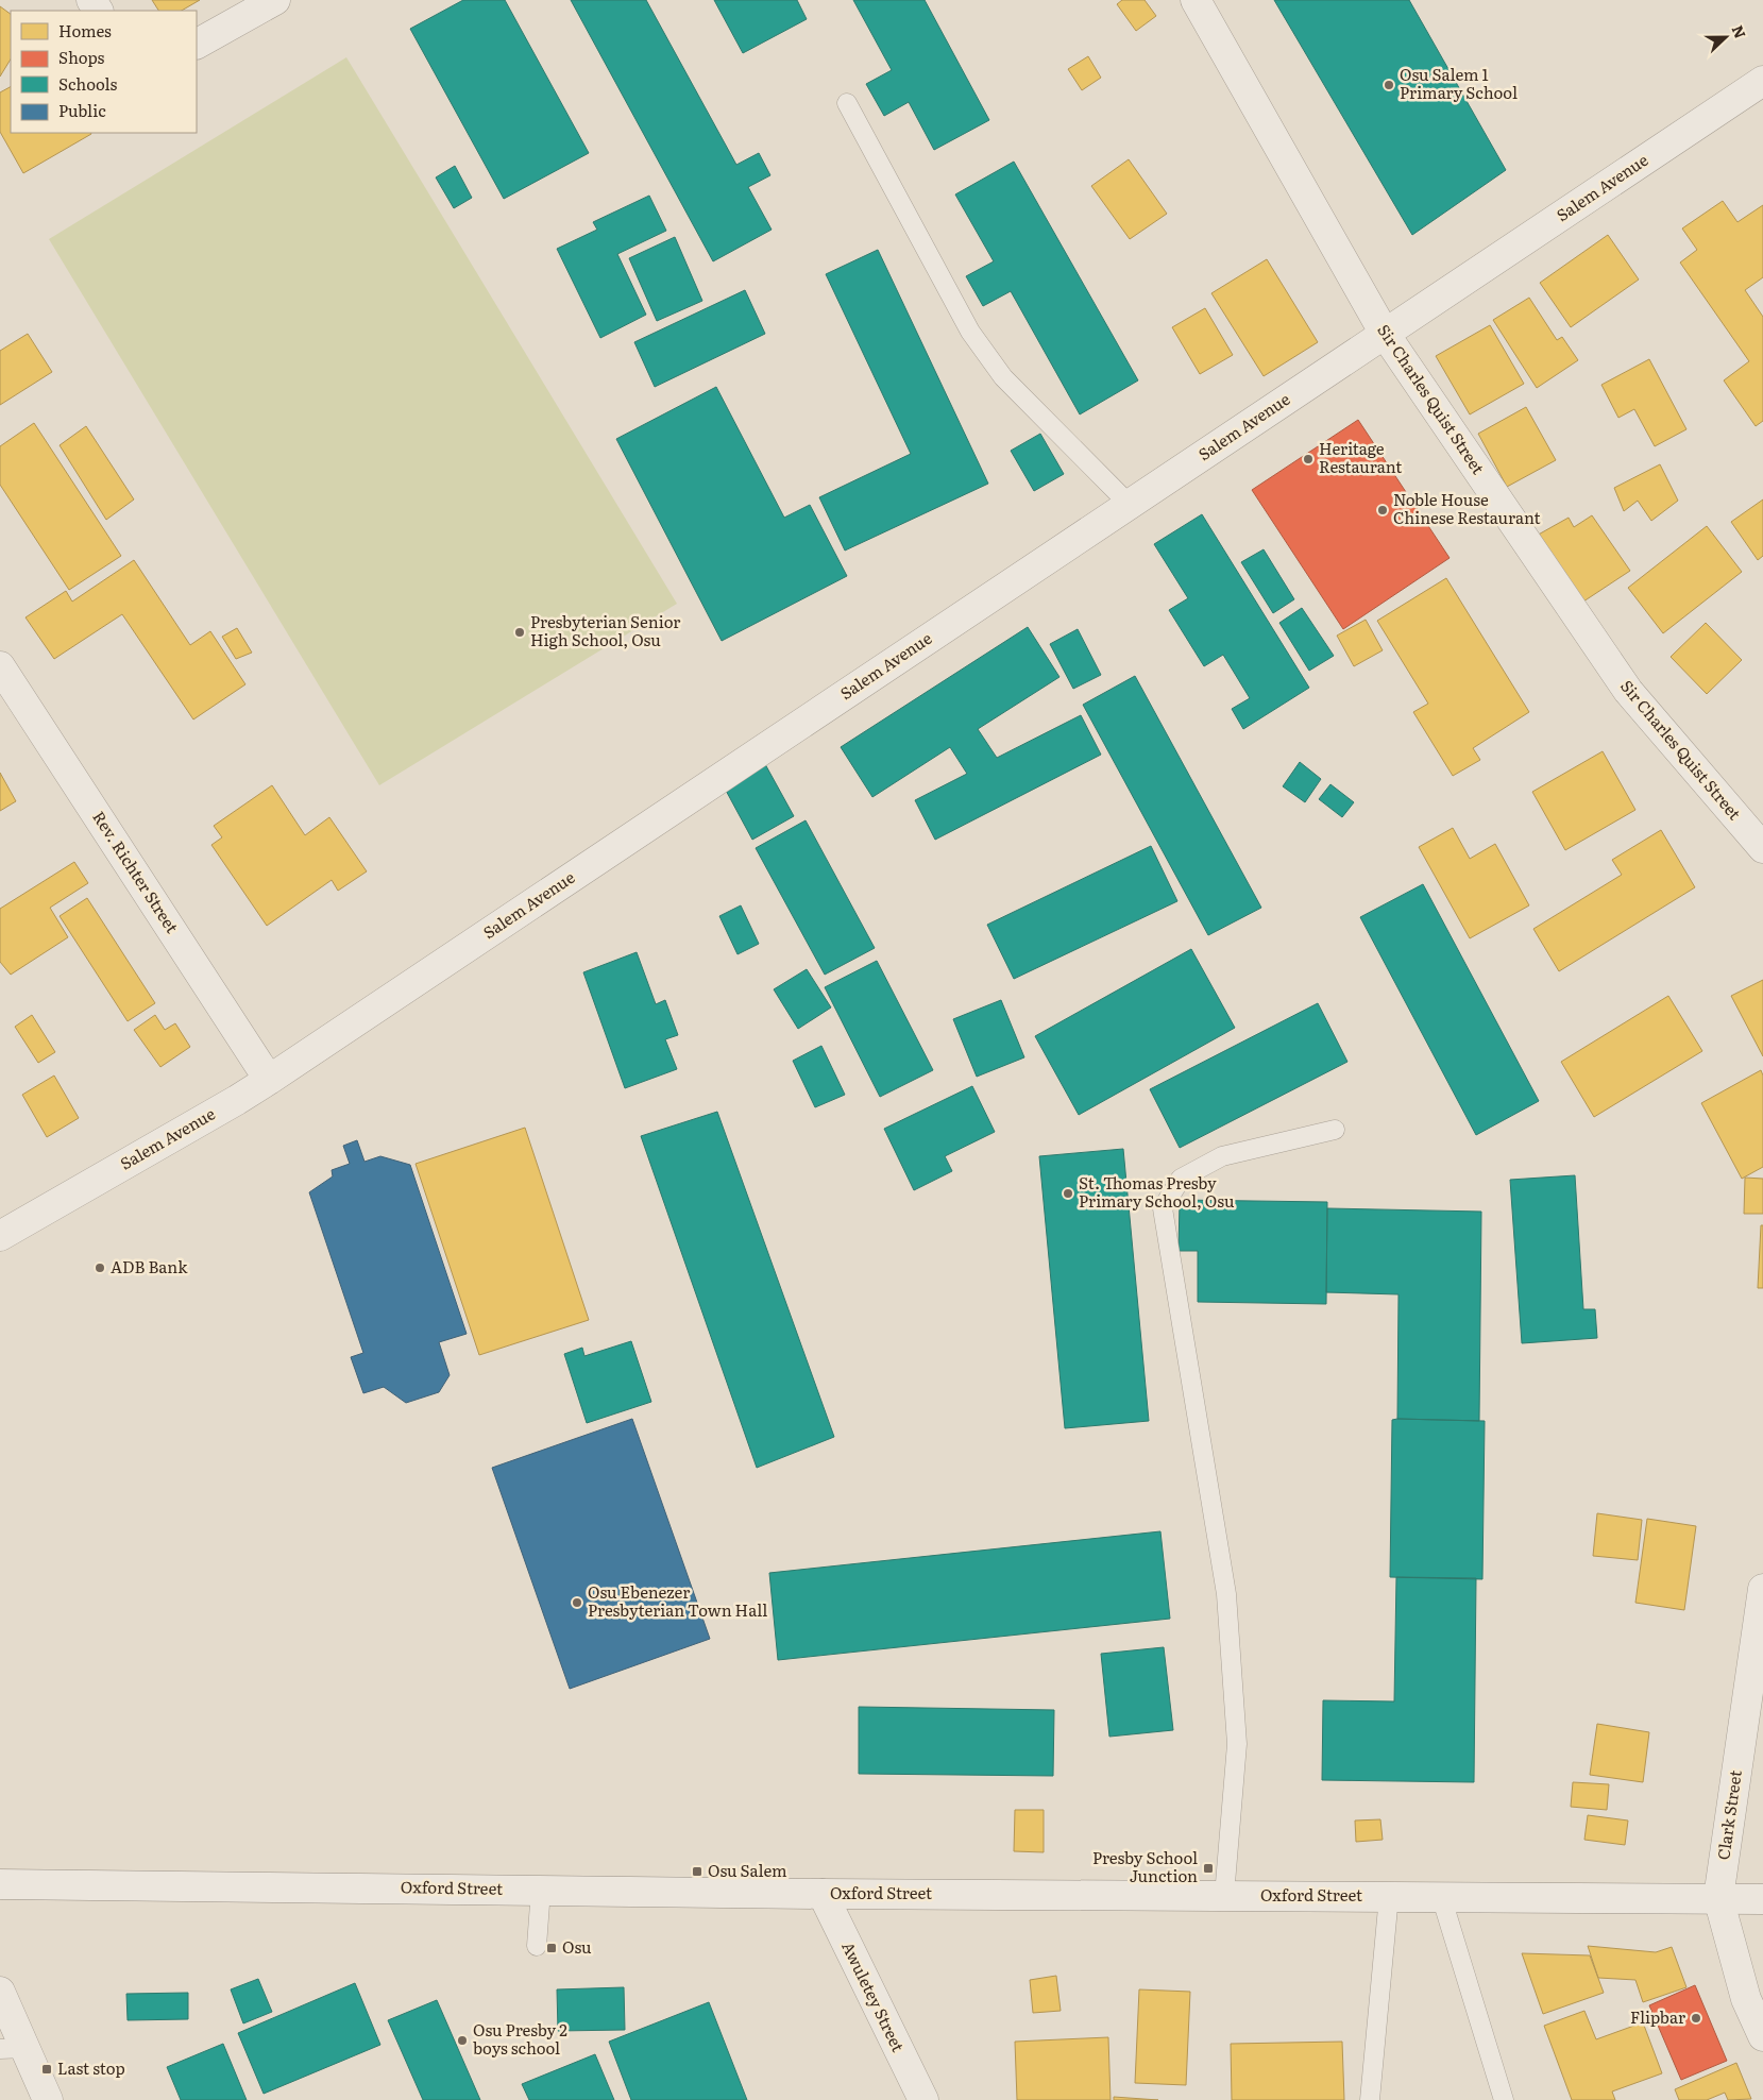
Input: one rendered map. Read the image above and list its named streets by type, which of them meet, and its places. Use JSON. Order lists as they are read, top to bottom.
{
  "streets": {
    "street": [
      "Salem Avenue",
      "Sir Charles Quist Street",
      "Rev. Richter Street",
      "Clark Street",
      "Oxford Street",
      "Awuletey Street"
    ]
  },
  "crossings": [
    ["Salem Avenue", "Sir Charles Quist Street"],
    ["Salem Avenue", "Rev. Richter Street"],
    ["Clark Street", "Oxford Street"],
    ["Oxford Street", "Awuletey Street"]
  ],
  "places": {
    "other": [
      "Osu Salem 1 Primary School",
      "Heritage Restaurant",
      "Noble House Chinese Restaurant",
      "Presbyterian Senior High School, Osu",
      "St. Thomas Presby Primary School, Osu",
      "ADB Bank",
      "Osu Ebenezer Presbyterian Town Hall",
      "Flipbar",
      "Osu Presby 2 boys school"
    ],
    "transit": [
      "Presby School Junction",
      "Osu Salem",
      "Osu",
      "Last stop"
    ]
  },
  "legend": [
    "Homes",
    "Shops",
    "Schools",
    "Public"
  ],
  "north": "right"
}
